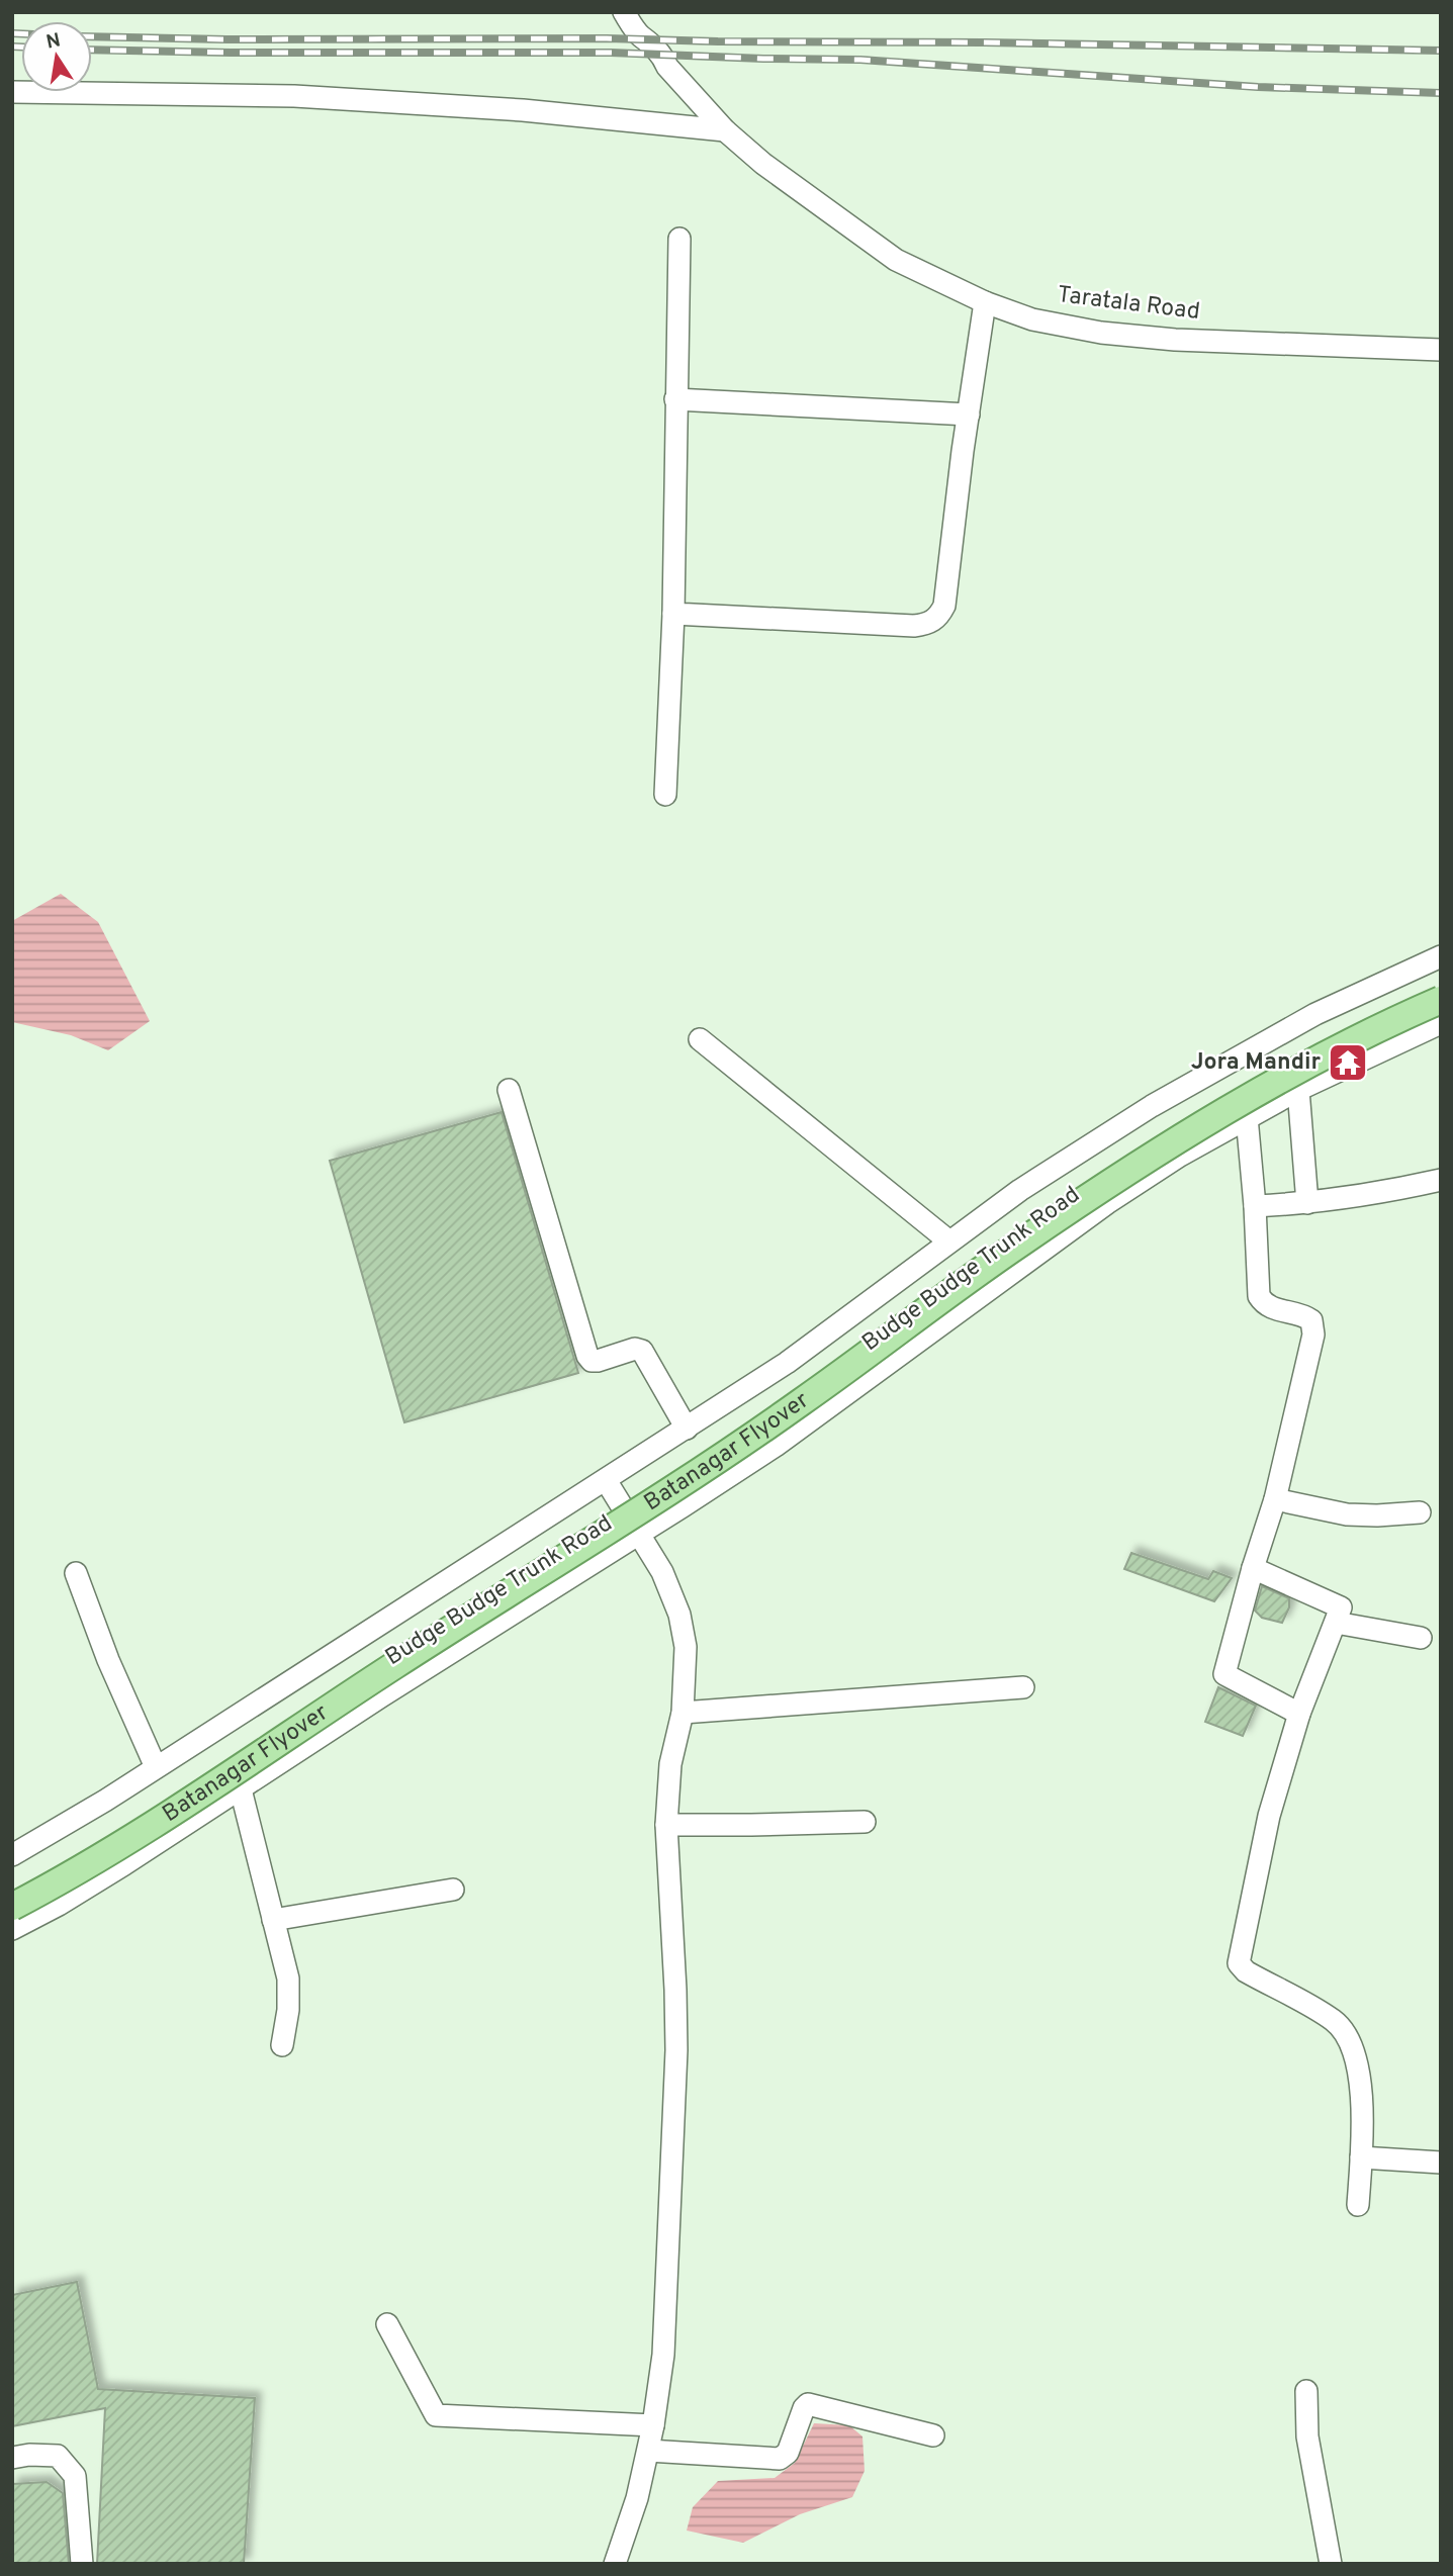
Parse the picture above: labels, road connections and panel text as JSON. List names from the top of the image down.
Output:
{
  "streets": {
    "main road": ["Batanagar Flyover"],
    "street": ["Taratala Road", "Budge Budge Trunk Road"]
  },
  "places": {
    "temple": ["Jora Mandir"]
  },
  "north": "top"
}
